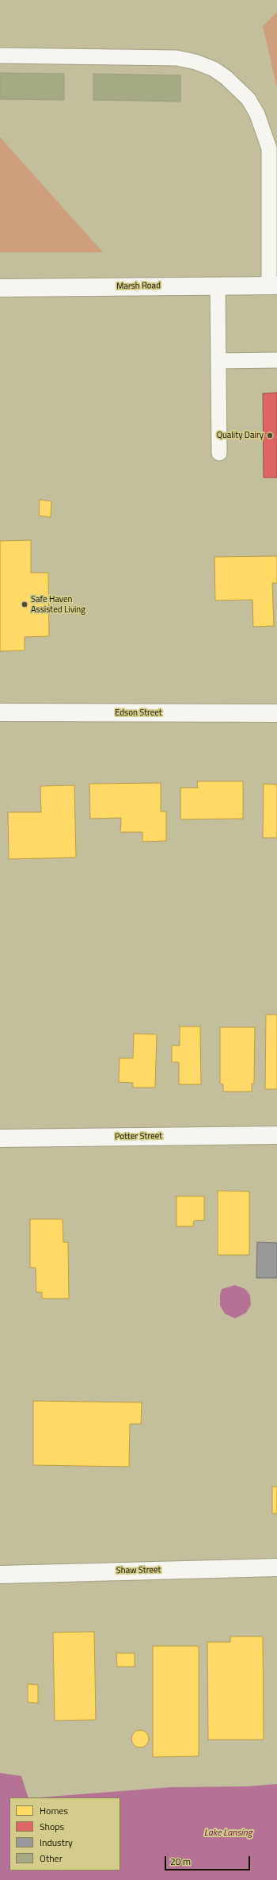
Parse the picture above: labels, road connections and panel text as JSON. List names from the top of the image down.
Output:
{
  "streets": {
    "street": [
      "Marsh Road",
      "Edson Street",
      "Potter Street",
      "Shaw Street"
    ]
  },
  "water": ["Lake Lansing"],
  "places": ["Quality Dairy", "Safe Haven Assisted Living"],
  "legend": [
    "Homes",
    "Shops",
    "Industry",
    "Other"
  ],
  "scale_bar": "20 m"
}
